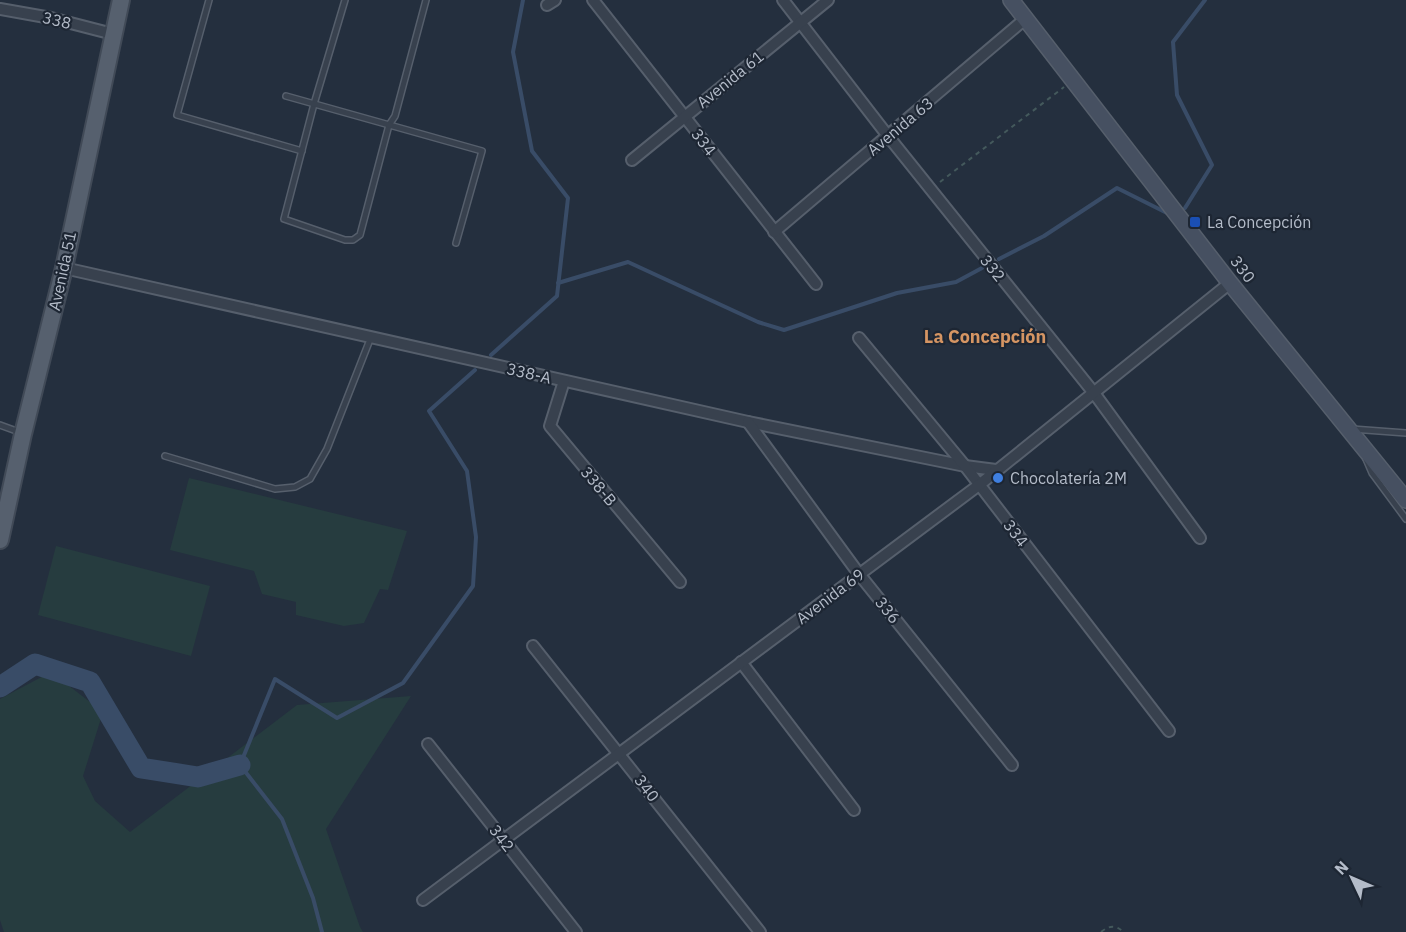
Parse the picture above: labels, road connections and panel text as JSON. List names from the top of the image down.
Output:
{
  "streets": {
    "main road": ["Avenida 51"],
    "street": [
      "338",
      "Avenida 61",
      "Avenida 63",
      "334",
      "332",
      "330",
      "338-A",
      "338-B",
      "Avenida 69",
      "336",
      "340",
      "342"
    ]
  },
  "crossings": [
    ["338", "Avenida 51"],
    ["Avenida 61", "334"],
    ["Avenida 61", "332"],
    ["Avenida 63", "334"],
    ["Avenida 63", "332"],
    ["Avenida 63", "330"],
    ["334", "338-A"],
    ["334", "Avenida 69"],
    ["332", "Avenida 69"],
    ["330", "Avenida 69"],
    ["Avenida 51", "338-A"],
    ["338-A", "338-B"],
    ["338-A", "Avenida 69"],
    ["338-A", "336"],
    ["Avenida 69", "336"],
    ["Avenida 69", "340"],
    ["Avenida 69", "342"]
  ],
  "districts": ["La Concepción"],
  "places": {
    "transit": ["La Concepción"],
    "other": ["Chocolatería 2M"]
  },
  "north": "top left"
}
